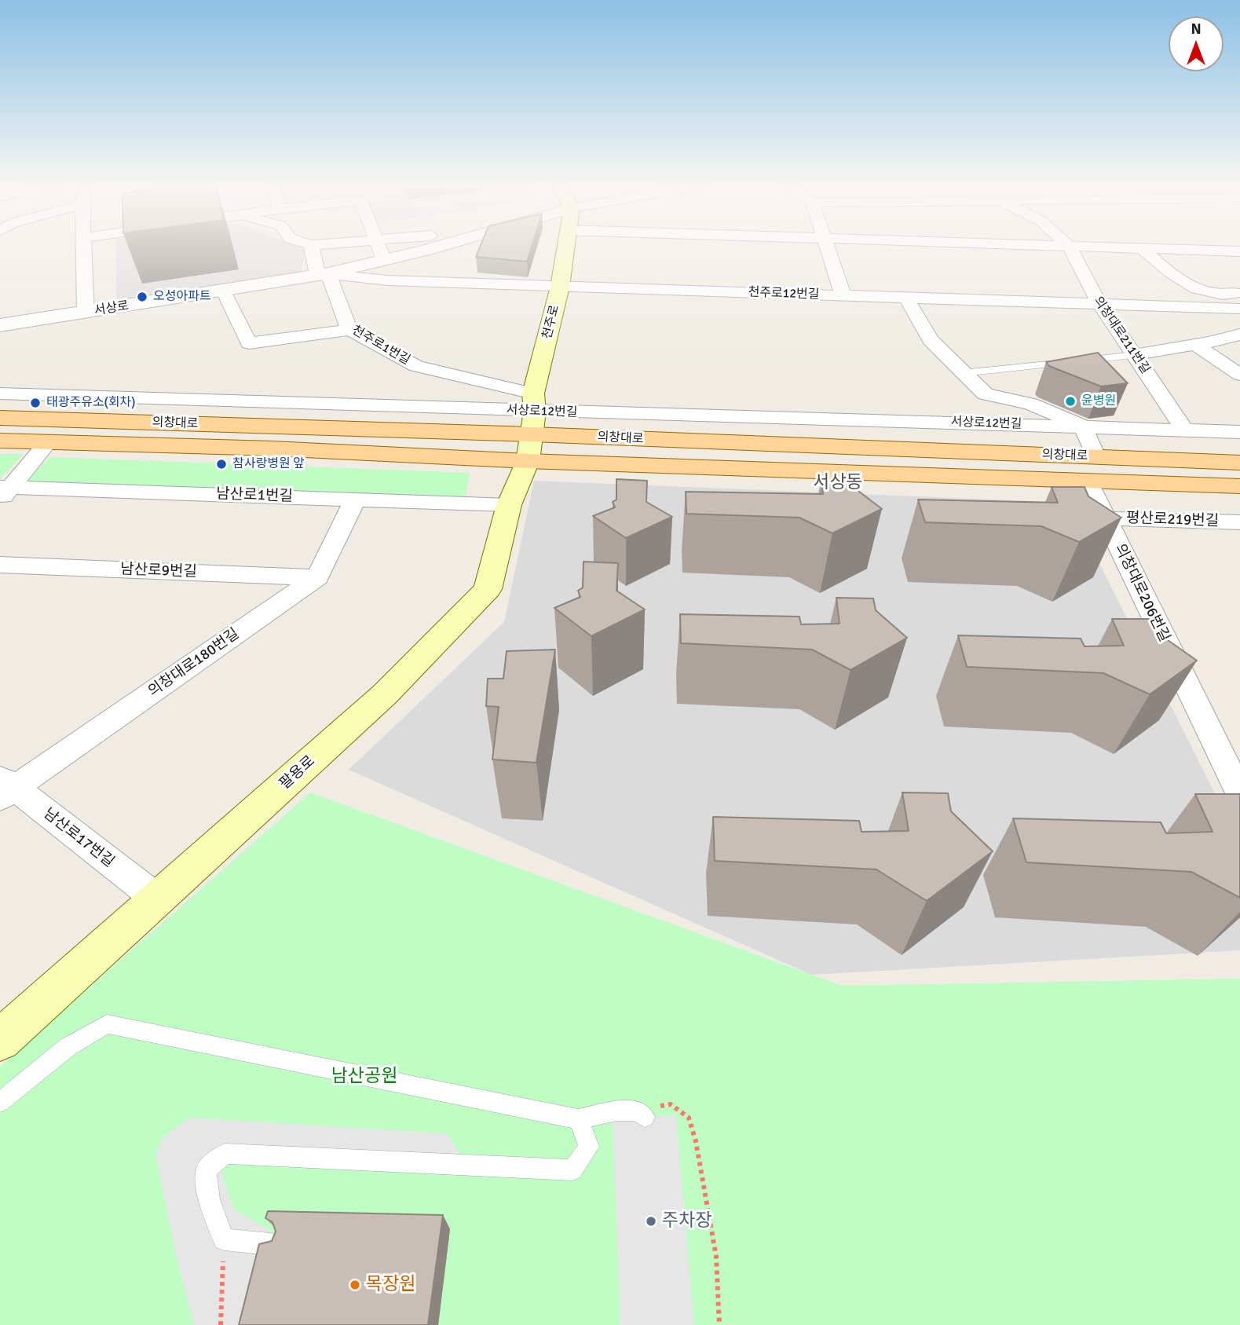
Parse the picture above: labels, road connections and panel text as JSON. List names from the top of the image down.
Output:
{
  "streets": {
    "main road": ["천주로", "의창대로", "팔용로"],
    "street": [
      "천주로12번길",
      "서상로",
      "의창대로211번길",
      "천주로1번길",
      "서상로12번길",
      "남산로1번길",
      "평산로219번길",
      "남산로9번길",
      "의창대로206번길",
      "의창대로180번길",
      "남산로17번길"
    ]
  },
  "crossings": [
    ["천주로12번길", "서상로"],
    ["천주로12번길", "천주로"],
    ["천주로12번길", "의창대로211번길"],
    ["천주로12번길", "천주로1번길"],
    ["천주로12번길", "서상로12번길"],
    ["서상로", "천주로1번길"],
    ["천주로", "천주로1번길"],
    ["천주로", "서상로12번길"],
    ["천주로", "의창대로"],
    ["천주로", "팔용로"],
    ["의창대로211번길", "서상로12번길"],
    ["천주로1번길", "서상로12번길"],
    ["천주로1번길", "의창대로"],
    ["천주로1번길", "팔용로"],
    ["서상로12번길", "의창대로"],
    ["서상로12번길", "팔용로"],
    ["의창대로", "의창대로206번길"],
    ["의창대로", "팔용로"],
    ["남산로1번길", "의창대로180번길"],
    ["남산로1번길", "팔용로"],
    ["평산로219번길", "의창대로206번길"],
    ["남산로9번길", "의창대로180번길"],
    ["의창대로180번길", "남산로17번길"],
    ["팔용로", "남산로17번길"]
  ],
  "districts": ["서상동"],
  "parks": ["남산공원"],
  "places": [
    "오성아파트",
    "윤병원",
    "태광주유소(회차)",
    "참사랑병원 앞",
    "주차장",
    "목장원"
  ],
  "north": "top"
}
